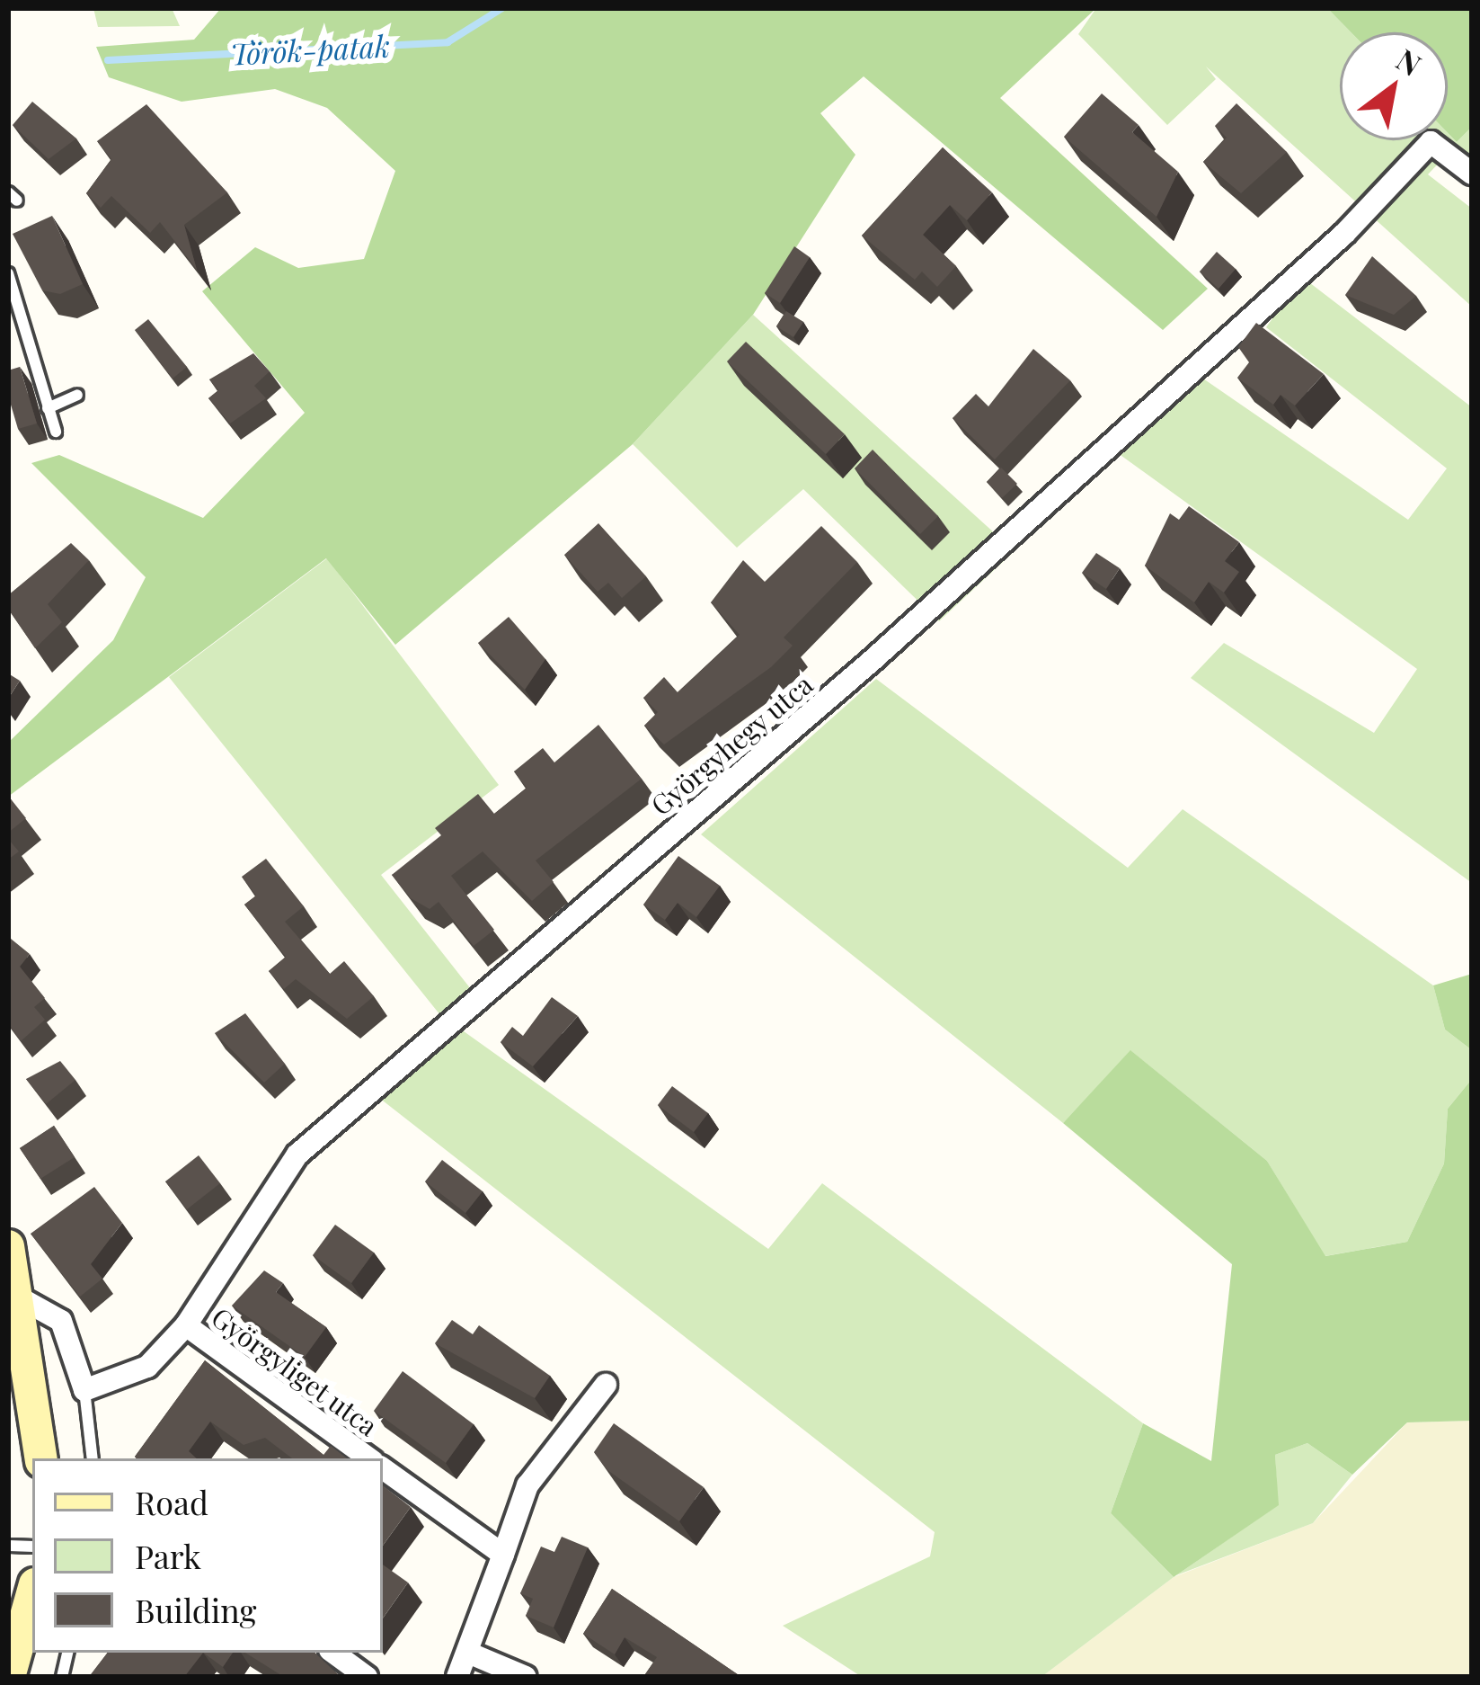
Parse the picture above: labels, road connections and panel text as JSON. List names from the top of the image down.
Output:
{
  "streets": {
    "street": ["Györgyhegy utca", "Györgyliget utca"]
  },
  "crossings": [
    ["Györgyhegy utca", "Györgyliget utca"]
  ],
  "water": ["Török-patak"],
  "legend": ["Road", "Park", "Building"],
  "north": "top right"
}
